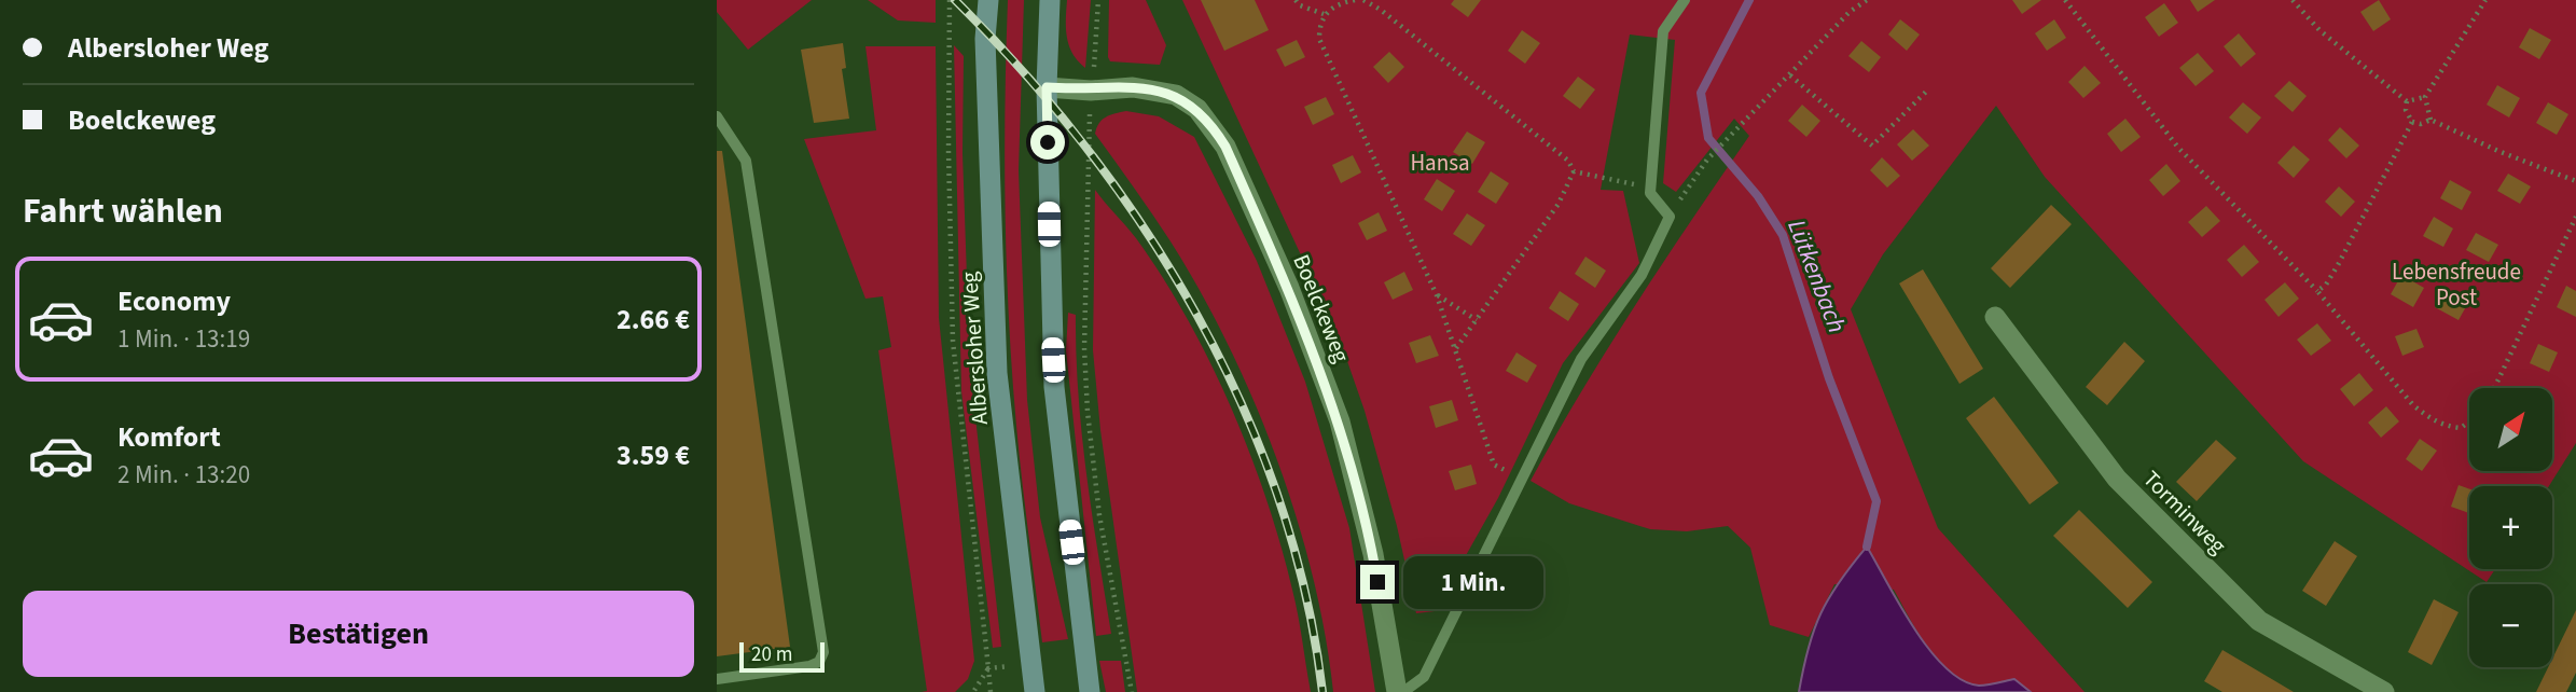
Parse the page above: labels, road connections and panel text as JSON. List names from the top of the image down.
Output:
{
  "streets": {
    "main road": ["Albersloher Weg"],
    "street": ["Boelckeweg", "Torminweg"]
  },
  "water": ["Lütkenbach"],
  "parks": ["Hansa", "Lebensfreude Post"],
  "scale_bar": "20 m",
  "north": "top right",
  "page": {
    "banner": ["Albersloher Weg", "Boelckeweg"],
    "heading": "Fahrt wählen",
    "list": [
      {
        "name": "Economy",
        "note": "1 Min. · 13:19",
        "value": "2.66 €"
      },
      {
        "name": "Komfort",
        "note": "2 Min. · 13:20",
        "value": "3.59 €"
      }
    ],
    "map_buttons": ["+", "−"],
    "bubble": "1 Min.",
    "buttons": "Bestätigen",
    "scale": "20 m"
  }
}
